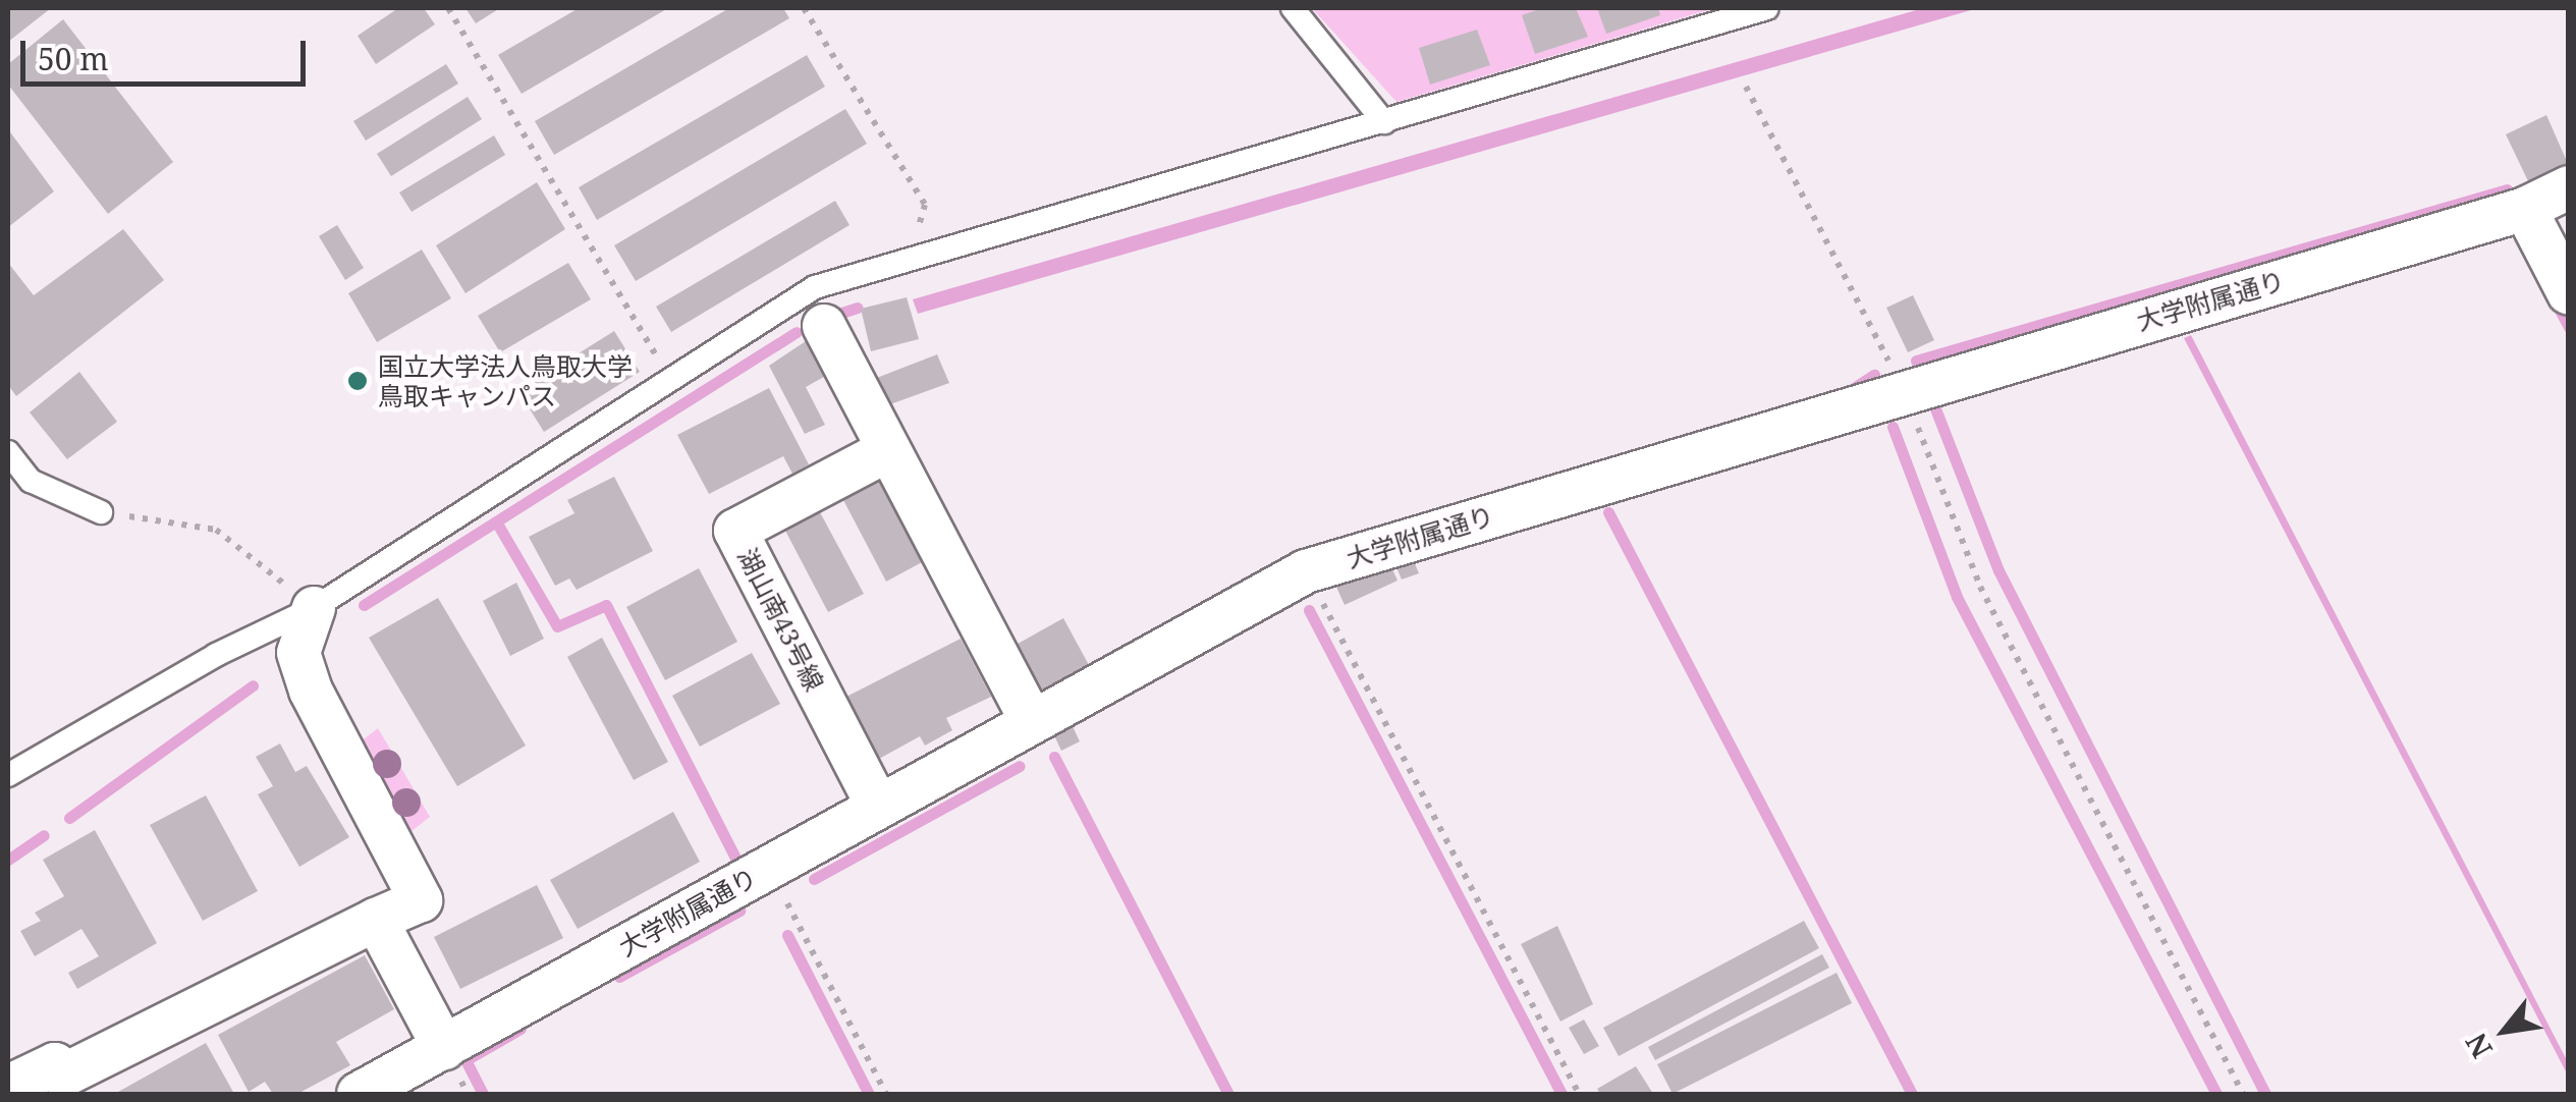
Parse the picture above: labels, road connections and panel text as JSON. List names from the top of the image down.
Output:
{
  "streets": {
    "street": ["大学附属通り", "湖山南43号線"]
  },
  "crossings": [
    ["大学附属通り", "湖山南43号線"]
  ],
  "places": ["国立大学法人鳥取大学 鳥取キャンパス"],
  "scale_bar": "50 m",
  "north": "bottom left"
}
